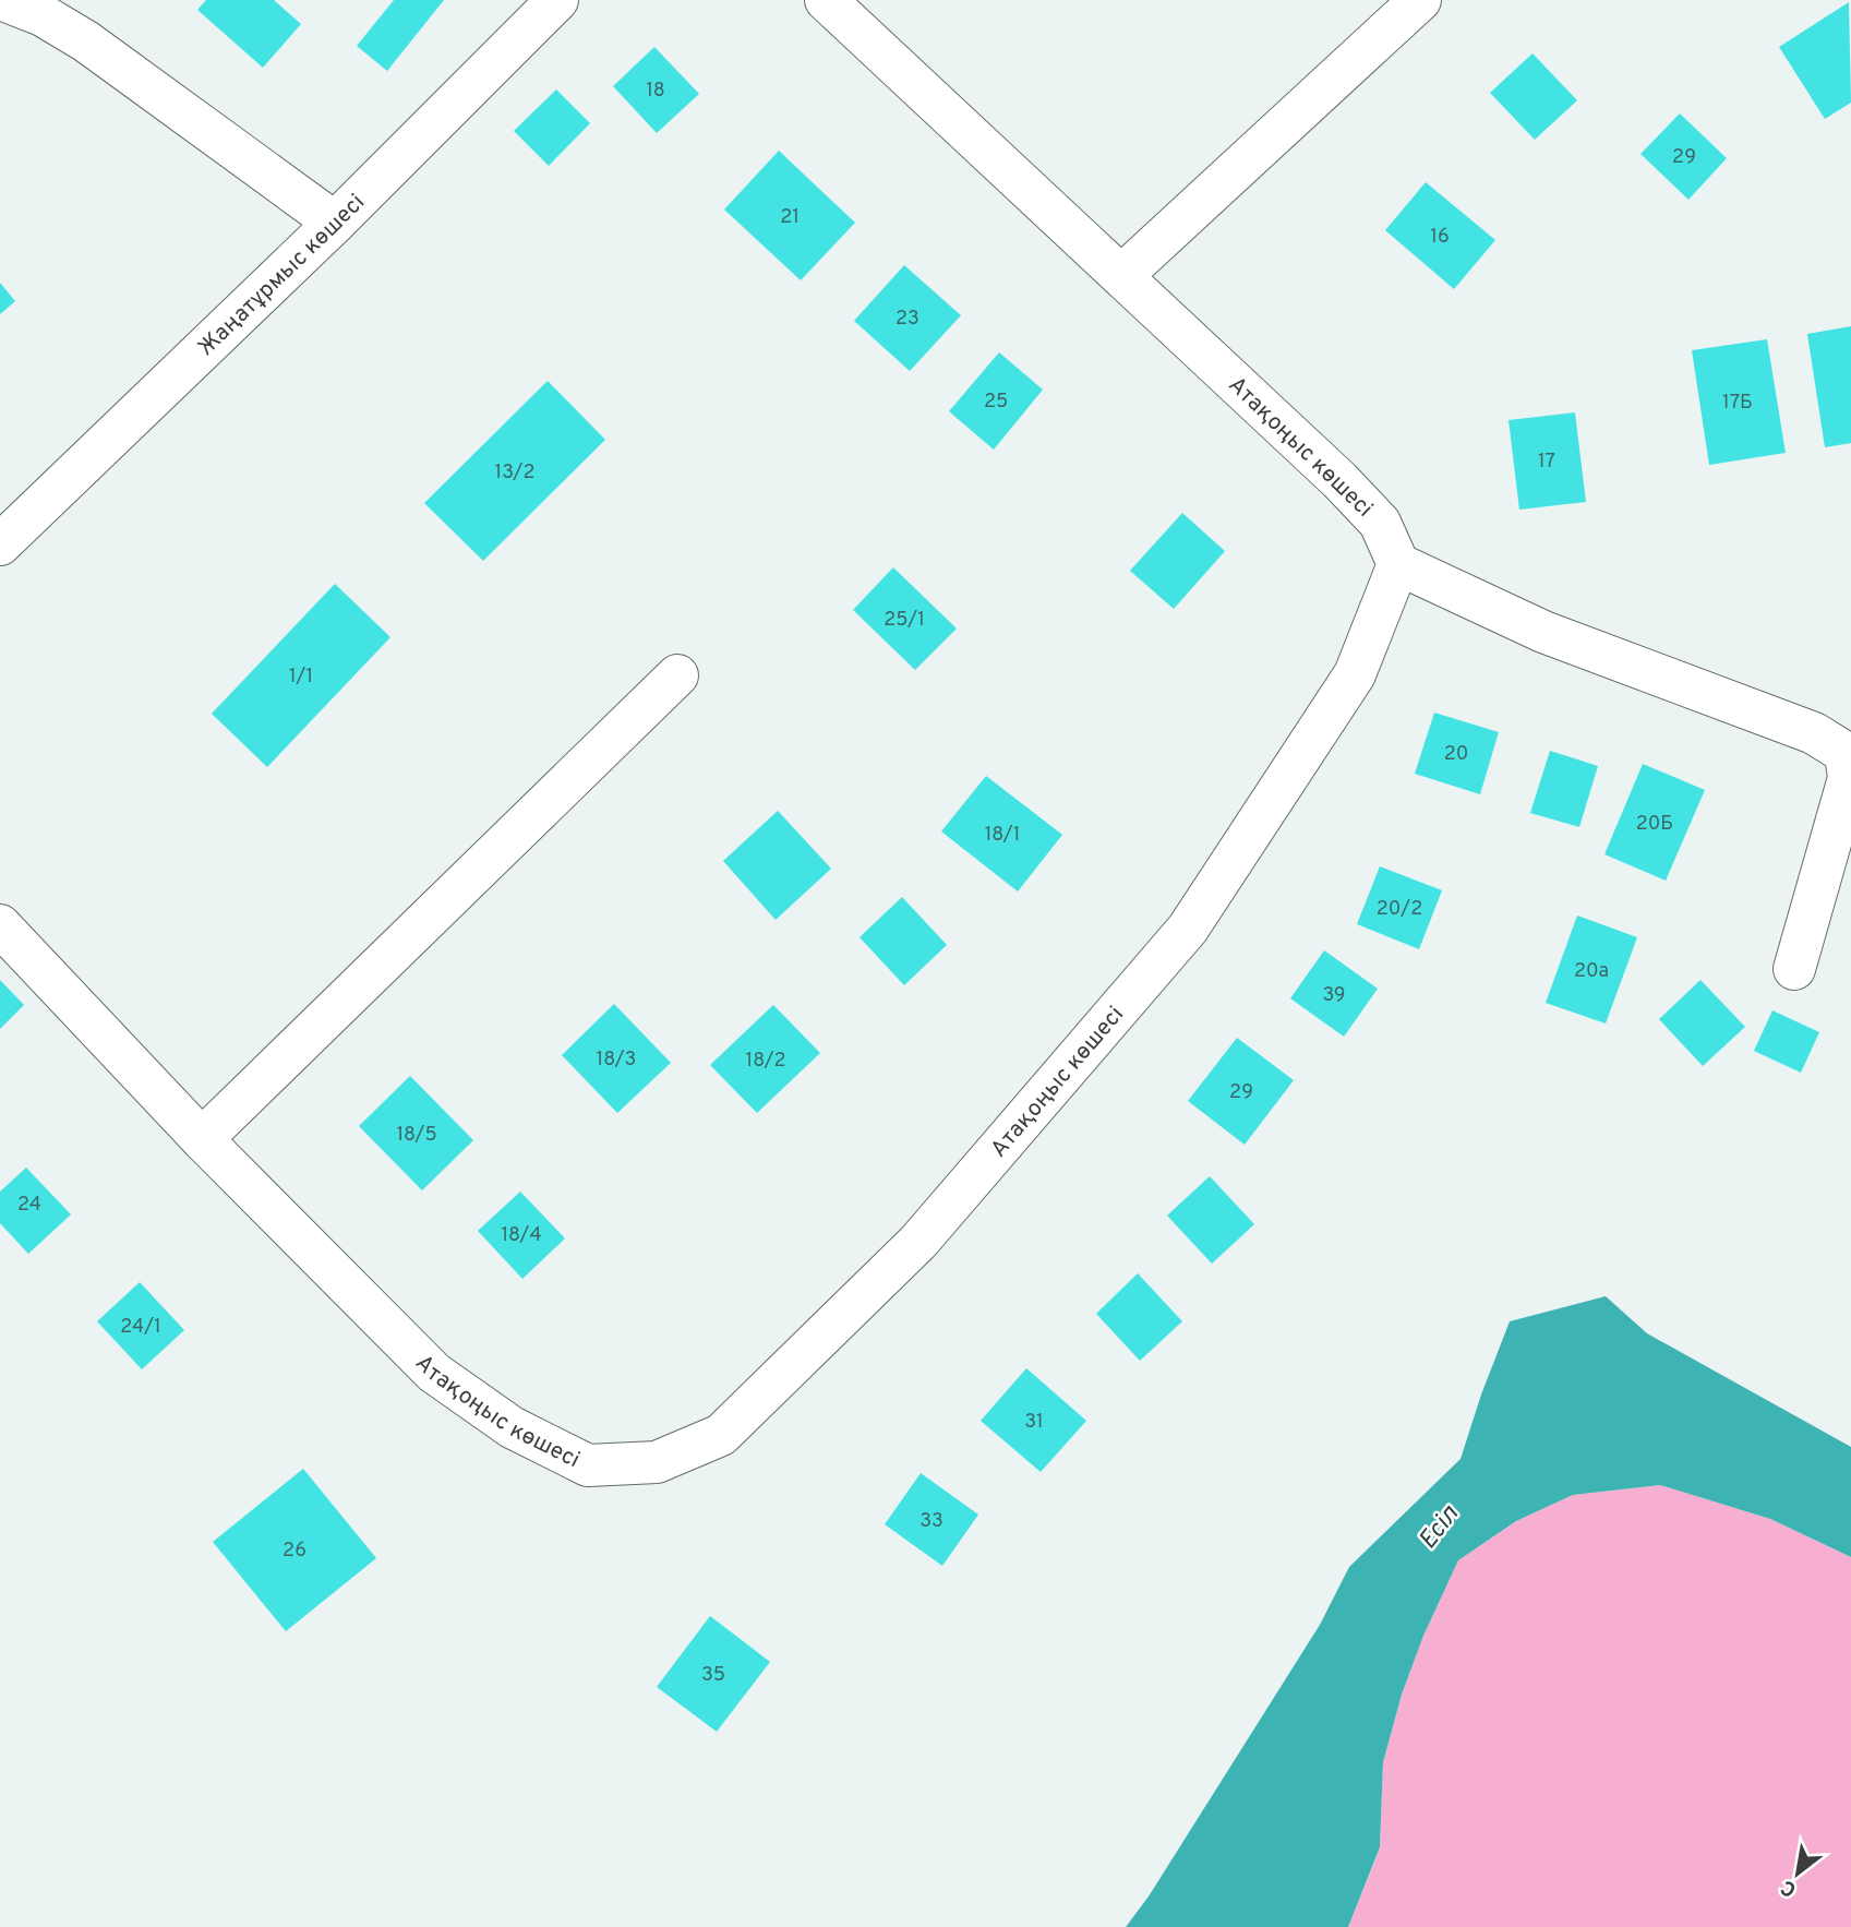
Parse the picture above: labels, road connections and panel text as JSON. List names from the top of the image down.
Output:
{
  "streets": {
    "street": ["Жаңатұрмыс көшесі", "Атақоңыс көшесі"]
  },
  "water": ["Есіл"],
  "house_numbers": [
    "18",
    "29",
    "21",
    "16",
    "23",
    "25",
    "17Б",
    "17",
    "13/2",
    "25/1",
    "1/1",
    "20",
    "20Б",
    "18/1",
    "20/2",
    "20а",
    "39",
    "18/3",
    "18/2",
    "29",
    "18/5",
    "24",
    "18/4",
    "24/1",
    "31",
    "33",
    "26",
    "35"
  ],
  "north": "bottom left"
}
